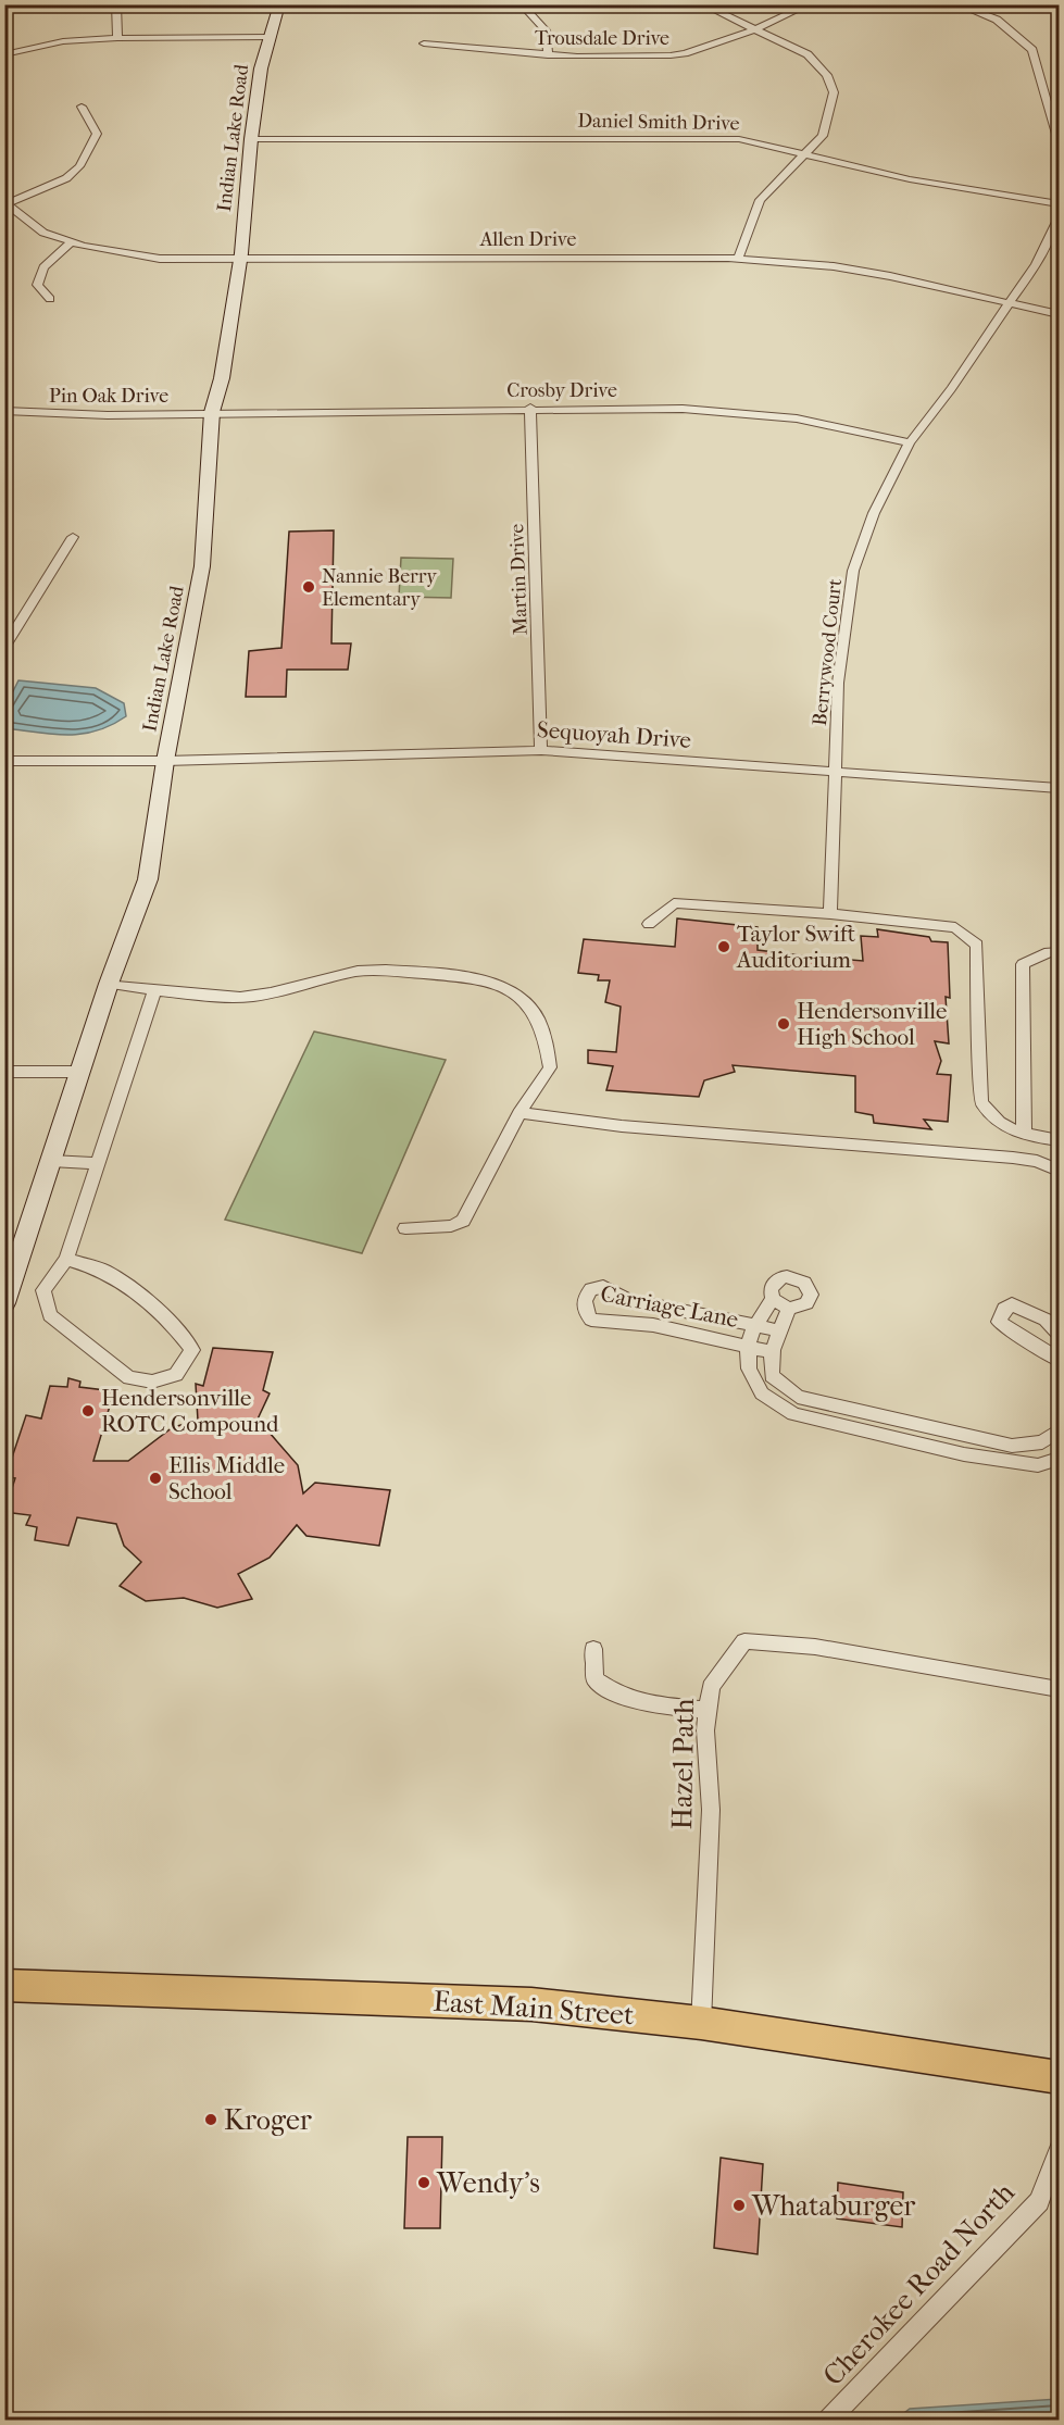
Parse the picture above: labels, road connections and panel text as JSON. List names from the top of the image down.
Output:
{
  "streets": {
    "main road": ["East Main Street"],
    "street": [
      "Trousdale Drive",
      "Daniel Smith Drive",
      "Indian Lake Road",
      "Allen Drive",
      "Crosby Drive",
      "Pin Oak Drive",
      "Martin Drive",
      "Berrywood Court",
      "Sequoyah Drive",
      "Carriage Lane",
      "Hazel Path",
      "Cherokee Road North"
    ]
  },
  "crossings": [
    ["Daniel Smith Drive", "Indian Lake Road"],
    ["Indian Lake Road", "Allen Drive"],
    ["Indian Lake Road", "Crosby Drive"],
    ["Indian Lake Road", "Pin Oak Drive"],
    ["Indian Lake Road", "Sequoyah Drive"],
    ["Allen Drive", "Berrywood Court"],
    ["Crosby Drive", "Pin Oak Drive"],
    ["Crosby Drive", "Martin Drive"],
    ["Crosby Drive", "Berrywood Court"],
    ["Martin Drive", "Sequoyah Drive"],
    ["Berrywood Court", "Sequoyah Drive"],
    ["Hazel Path", "East Main Street"]
  ],
  "places": [
    "Nannie Berry Elementary",
    "Taylor Swift Auditorium",
    "Hendersonville High School",
    "Hendersonville ROTC Compound",
    "Ellis Middle School",
    "Kroger",
    "Wendy's",
    "Whataburger"
  ]
}
